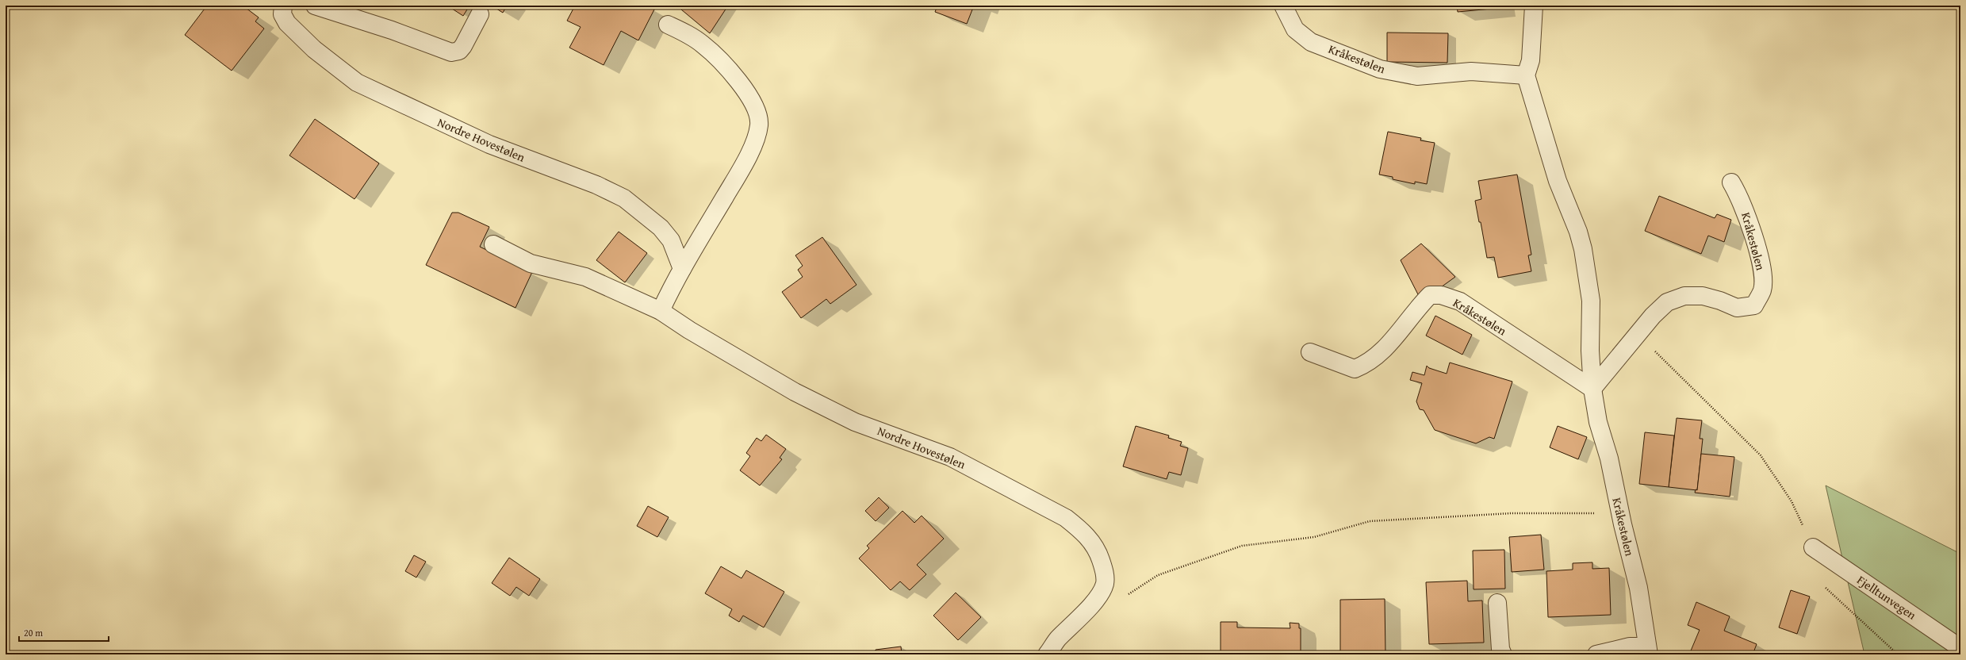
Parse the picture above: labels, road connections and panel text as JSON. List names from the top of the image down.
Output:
{
  "streets": {
    "lane": ["Kråkestølen", "Nordre Hovestølen", "Fjelltunvegen"]
  },
  "scale_bar": "20 m"
}
